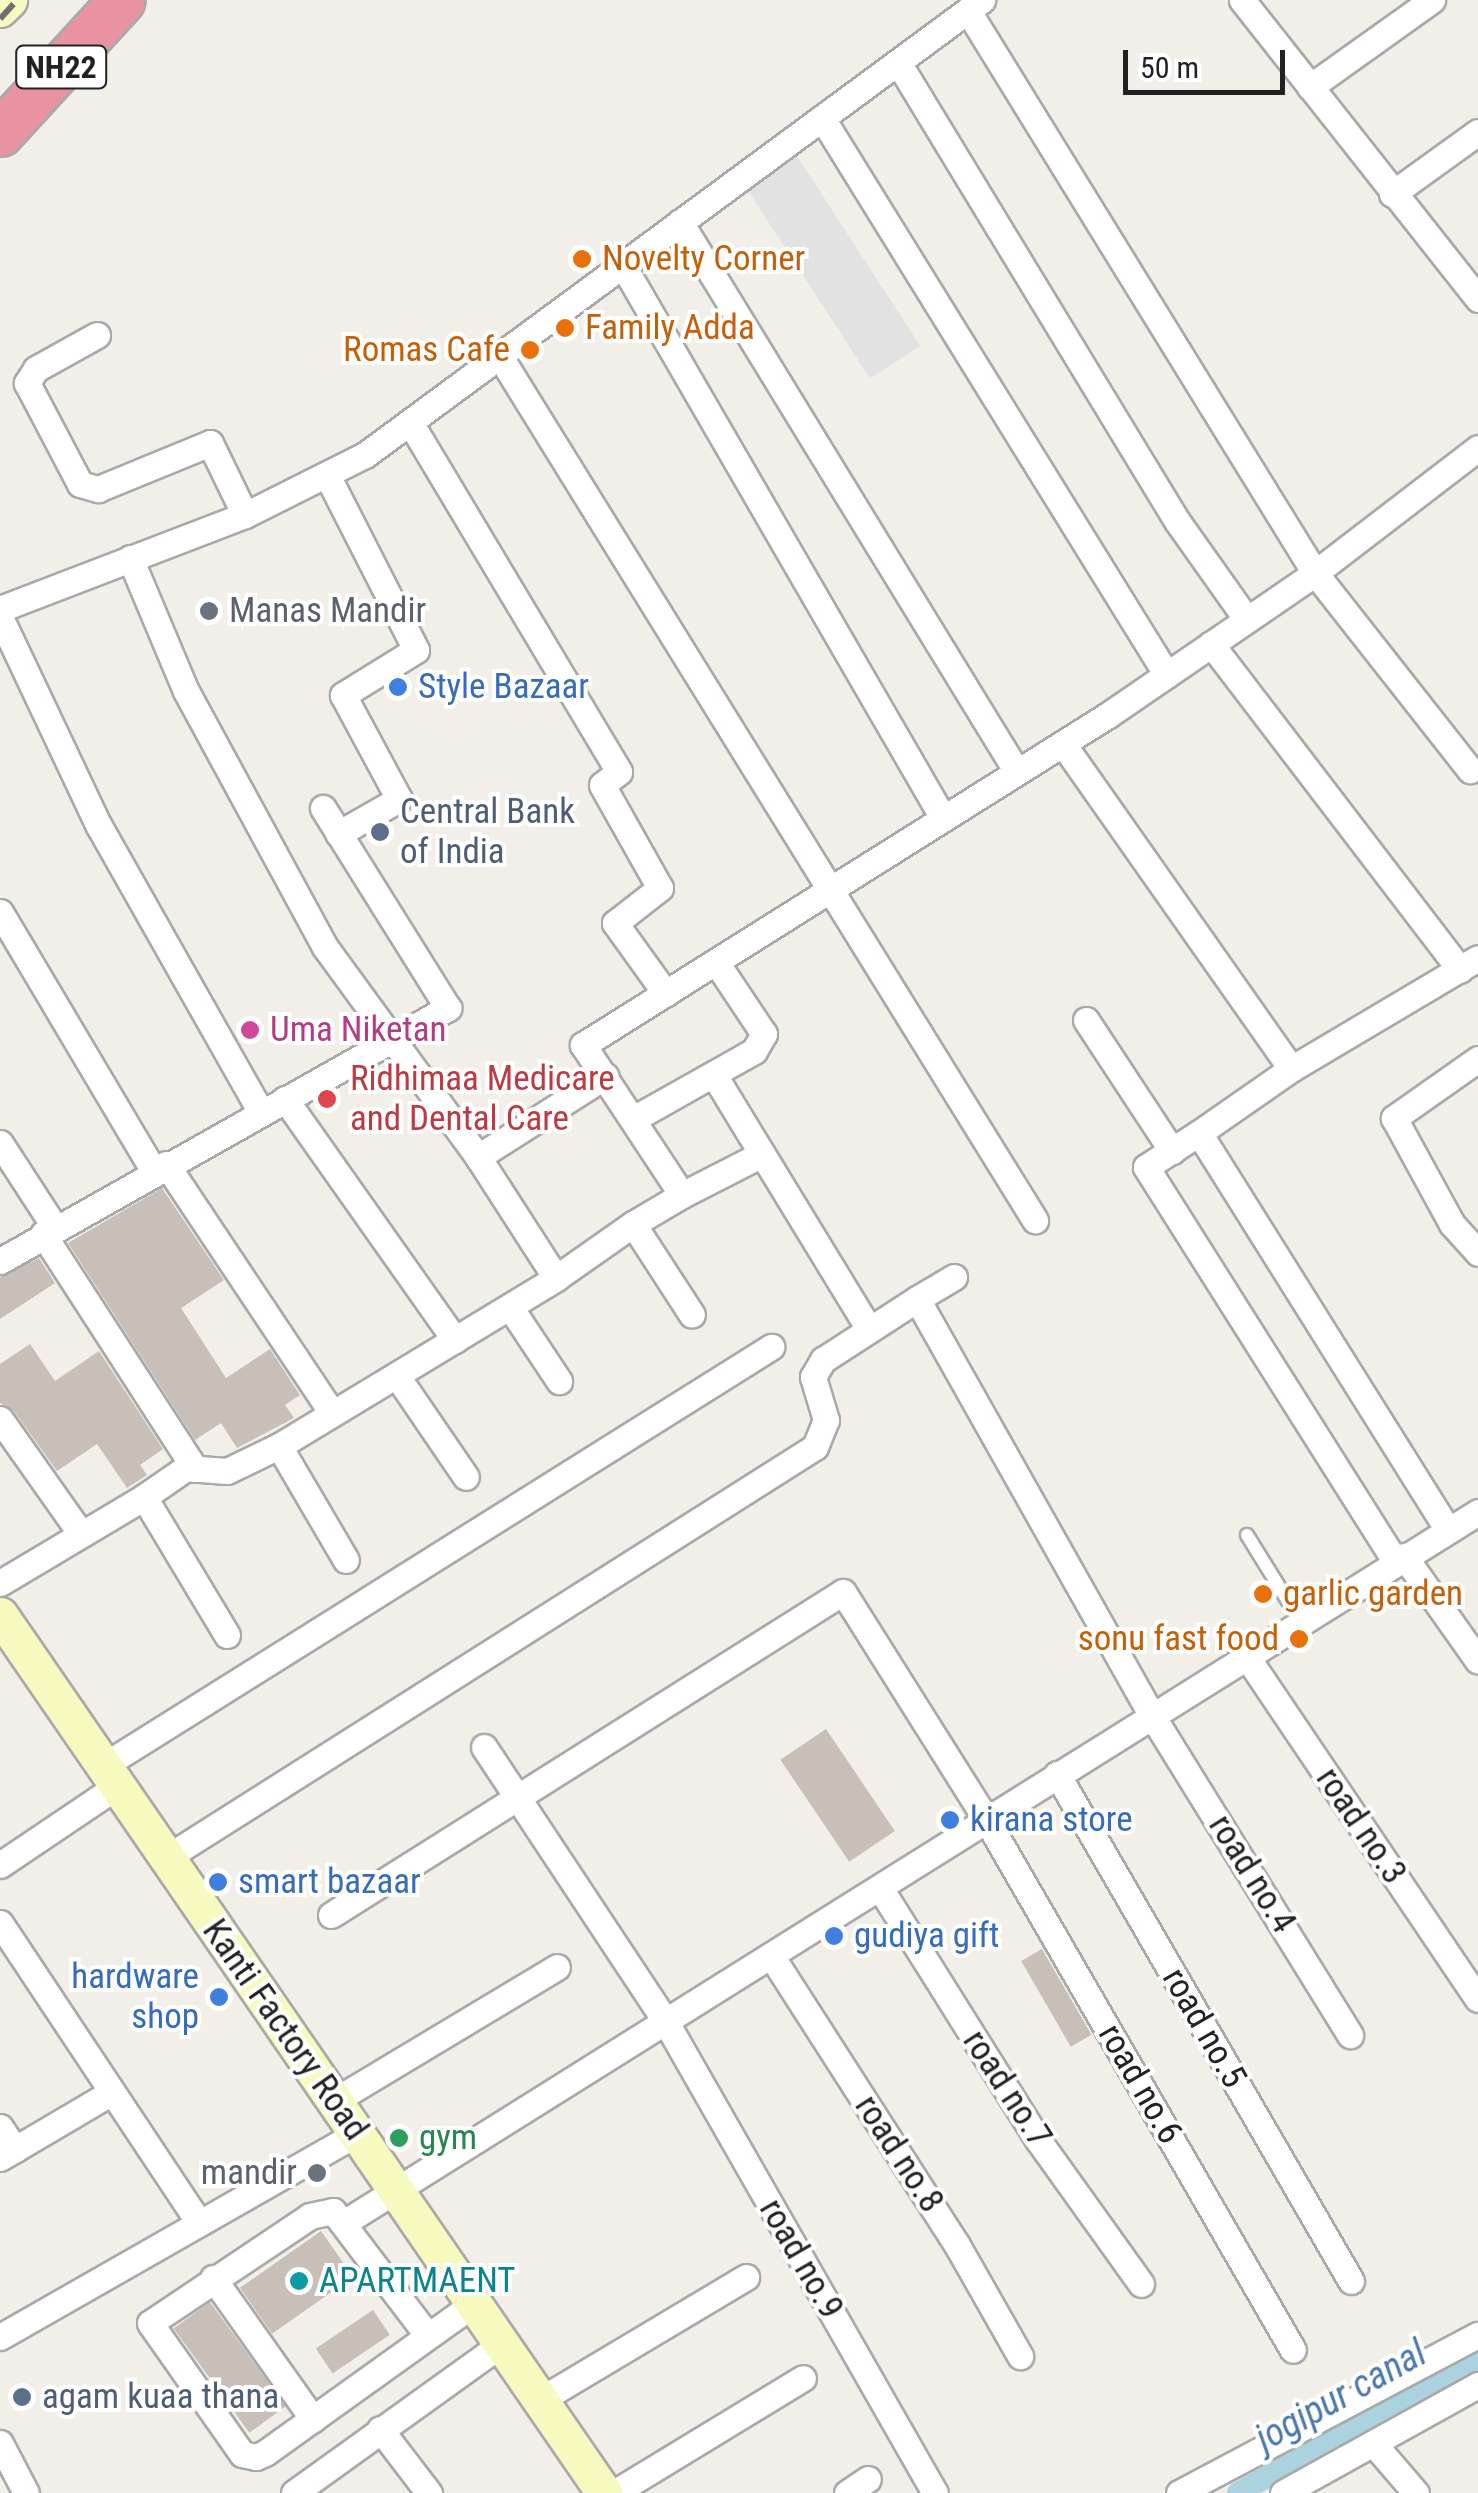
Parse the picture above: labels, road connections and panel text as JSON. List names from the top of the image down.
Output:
{
  "streets": {
    "highway": ["NH22"],
    "street": [
      "road no.3",
      "road no.4",
      "road no.5",
      "Kanti Factory Road",
      "road no.6",
      "road no.7",
      "road no.8",
      "road no.9"
    ]
  },
  "crossings": [
    ["road no.6", "road no.9"]
  ],
  "water": ["jogipur canal"],
  "places": [
    "Novelty Corner",
    "Family Adda",
    "Romas Cafe",
    "Manas Mandir",
    "Style Bazaar",
    "Central Bank of India",
    "Uma Niketan",
    "Ridhimaa Medicare and Dental Care",
    "garlic garden",
    "sonu fast food",
    "kirana store",
    "smart bazaar",
    "gudiya gift",
    "hardware shop",
    "gym",
    "mandir",
    "APARTMAENT",
    "agam kuaa thana"
  ],
  "scale_bar": "50 m"
}
